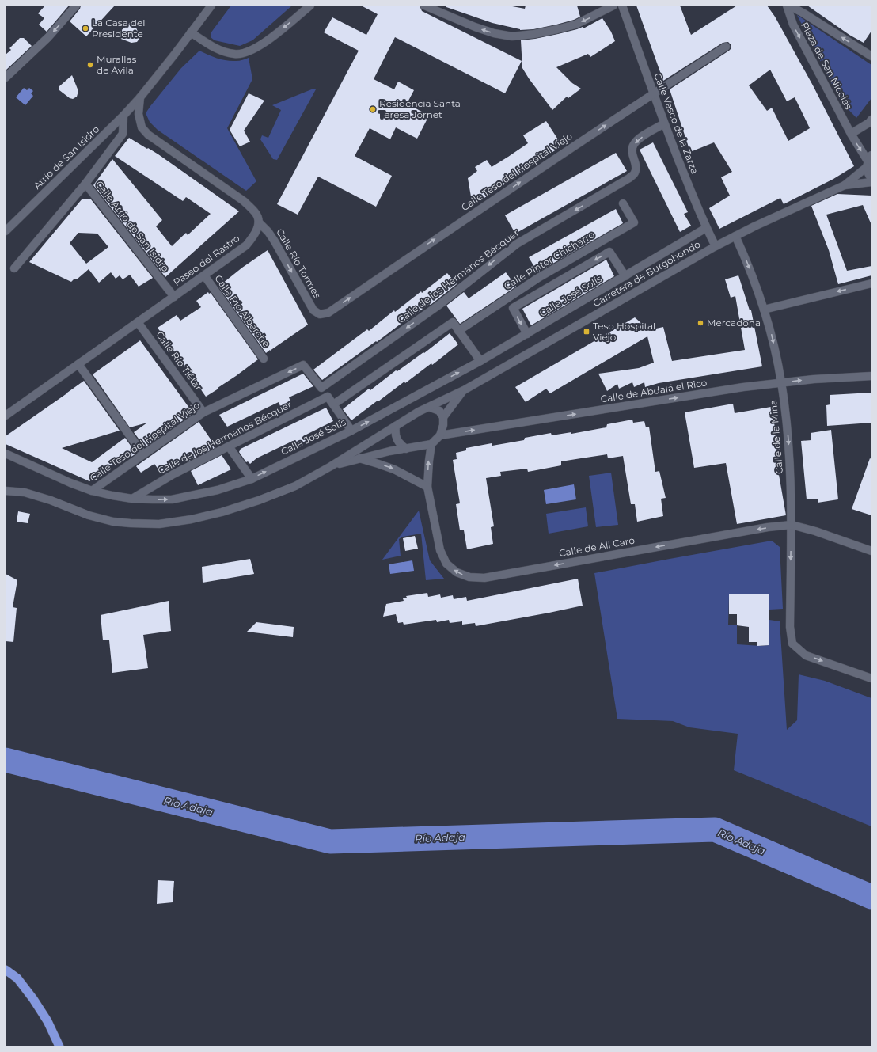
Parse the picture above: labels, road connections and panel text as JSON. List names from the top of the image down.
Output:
{
  "streets": {
    "street": [
      "Plaza de San Nicolás",
      "Calle Vasco de la Zarza",
      "Atrio de San Isidro",
      "Calle Teso del Hospital Viejo",
      "Calle Atrio de San Isidro",
      "Paseo del Rastro",
      "Calle Pintor Chicharro",
      "Calle Río Tormes",
      "Carretera de Burgohondo",
      "Calle de los Hermanos Bécquer",
      "Calle José Solís",
      "Calle Río Alberche",
      "Calle Río Tiétar",
      "Calle de Abdalá el Rico",
      "Calle de la Mina",
      "Calle de Alí Caro"
    ]
  },
  "crossings": [
    ["Plaza de San Nicolás", "Carretera de Burgohondo"],
    ["Calle Vasco de la Zarza", "Calle Teso del Hospital Viejo"],
    ["Calle Vasco de la Zarza", "Carretera de Burgohondo"],
    ["Calle Vasco de la Zarza", "Calle de los Hermanos Bécquer"],
    ["Calle Vasco de la Zarza", "Calle José Solís"],
    ["Atrio de San Isidro", "Calle Atrio de San Isidro"],
    ["Calle Teso del Hospital Viejo", "Calle Río Tormes"],
    ["Calle Teso del Hospital Viejo", "Calle de los Hermanos Bécquer"],
    ["Calle Teso del Hospital Viejo", "Calle José Solís"],
    ["Calle Teso del Hospital Viejo", "Calle Río Tiétar"],
    ["Calle Atrio de San Isidro", "Paseo del Rastro"],
    ["Paseo del Rastro", "Calle Río Tormes"],
    ["Paseo del Rastro", "Calle Río Alberche"],
    ["Paseo del Rastro", "Calle Río Tiétar"],
    ["Carretera de Burgohondo", "Calle de Abdalá el Rico"],
    ["Carretera de Burgohondo", "Calle de la Mina"],
    ["Carretera de Burgohondo", "Calle de Alí Caro"],
    ["Calle de los Hermanos Bécquer", "Calle José Solís"],
    ["Calle de Abdalá el Rico", "Calle de la Mina"],
    ["Calle de Abdalá el Rico", "Calle de Alí Caro"],
    ["Calle de la Mina", "Calle de Alí Caro"]
  ],
  "one_way": ["Calle Río Tormes", "Calle de Abdalá el Rico", "Calle de la Mina"],
  "water": ["Río Adaja"],
  "places": {
    "other": [
      "La Casa del Presidente",
      "Murallas de Ávila",
      "Residencia Santa Teresa Jornet",
      "Mercadona"
    ],
    "transit": ["Teso Hospital Viejo"]
  }
}
